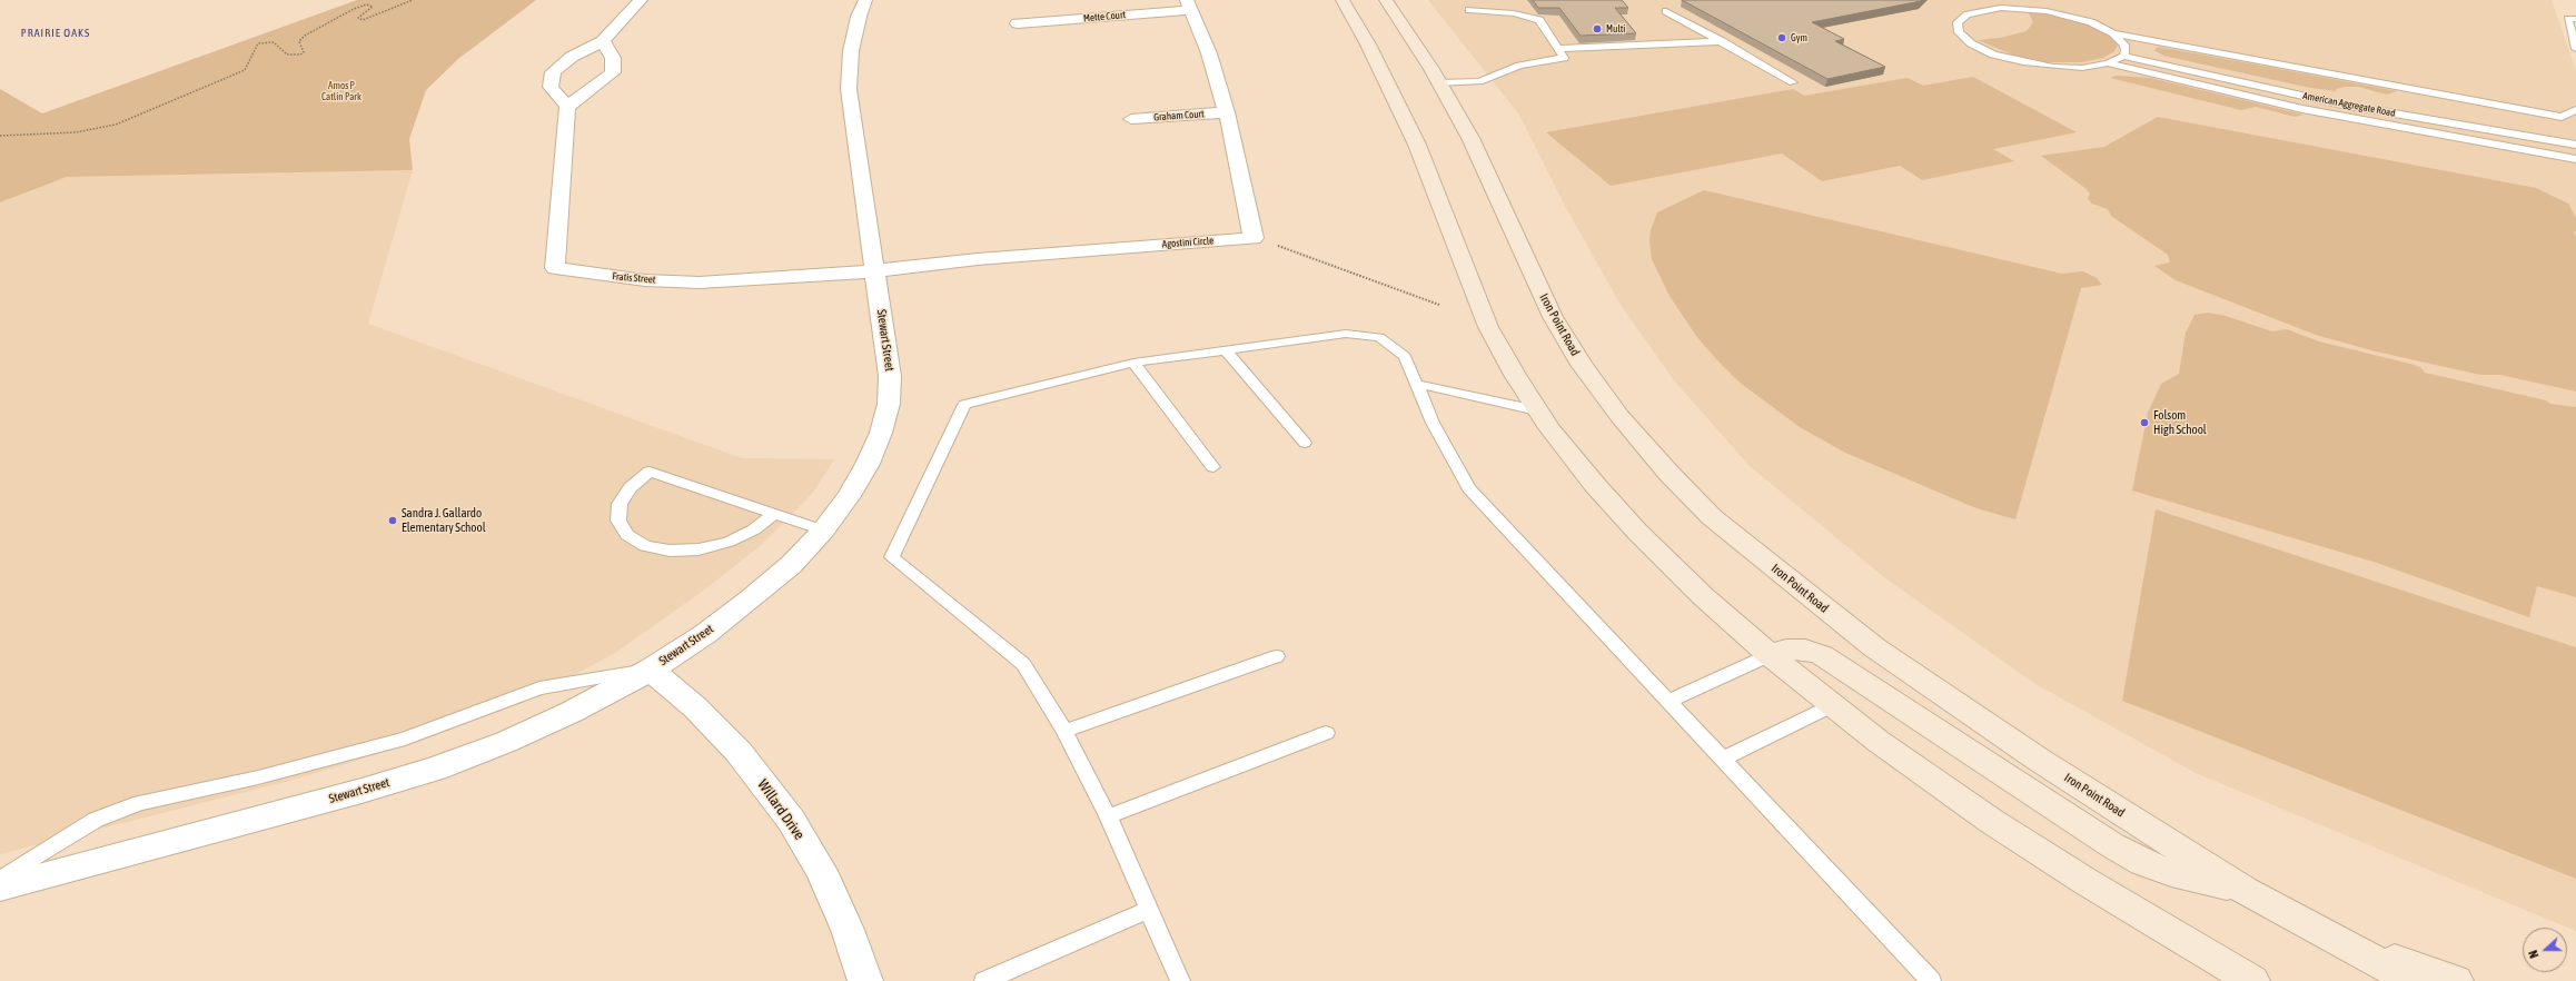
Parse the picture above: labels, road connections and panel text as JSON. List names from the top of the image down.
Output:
{
  "streets": {
    "main road": ["Iron Point Road"],
    "street": [
      "Mette Court",
      "Graham Court",
      "Agostini Circle",
      "Fratis Street",
      "Stewart Street",
      "Willard Drive"
    ],
    "lane": ["American Aggregate Road"]
  },
  "crossings": [
    ["Agostini Circle", "Fratis Street"],
    ["Agostini Circle", "Stewart Street"],
    ["Fratis Street", "Stewart Street"],
    ["Stewart Street", "Willard Drive"]
  ],
  "districts": ["PRAIRIE OAKS"],
  "parks": ["Amos P Catlin Park"],
  "places": [
    "Multi",
    "Gym",
    "Folsom High School",
    "Sandra J. Gallardo Elementary School"
  ],
  "north": "left"
}
